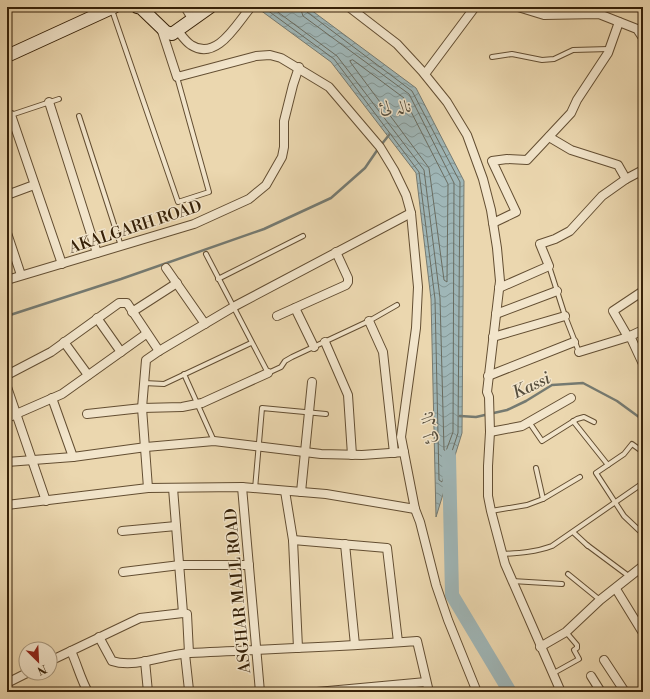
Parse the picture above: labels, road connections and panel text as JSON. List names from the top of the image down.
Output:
{
  "streets": {
    "street": ["AKALGARH ROAD", "ASGHAR MALL ROAD"]
  },
  "water": ["نالہ لئ", "Kassi"],
  "north": "bottom right"
}
